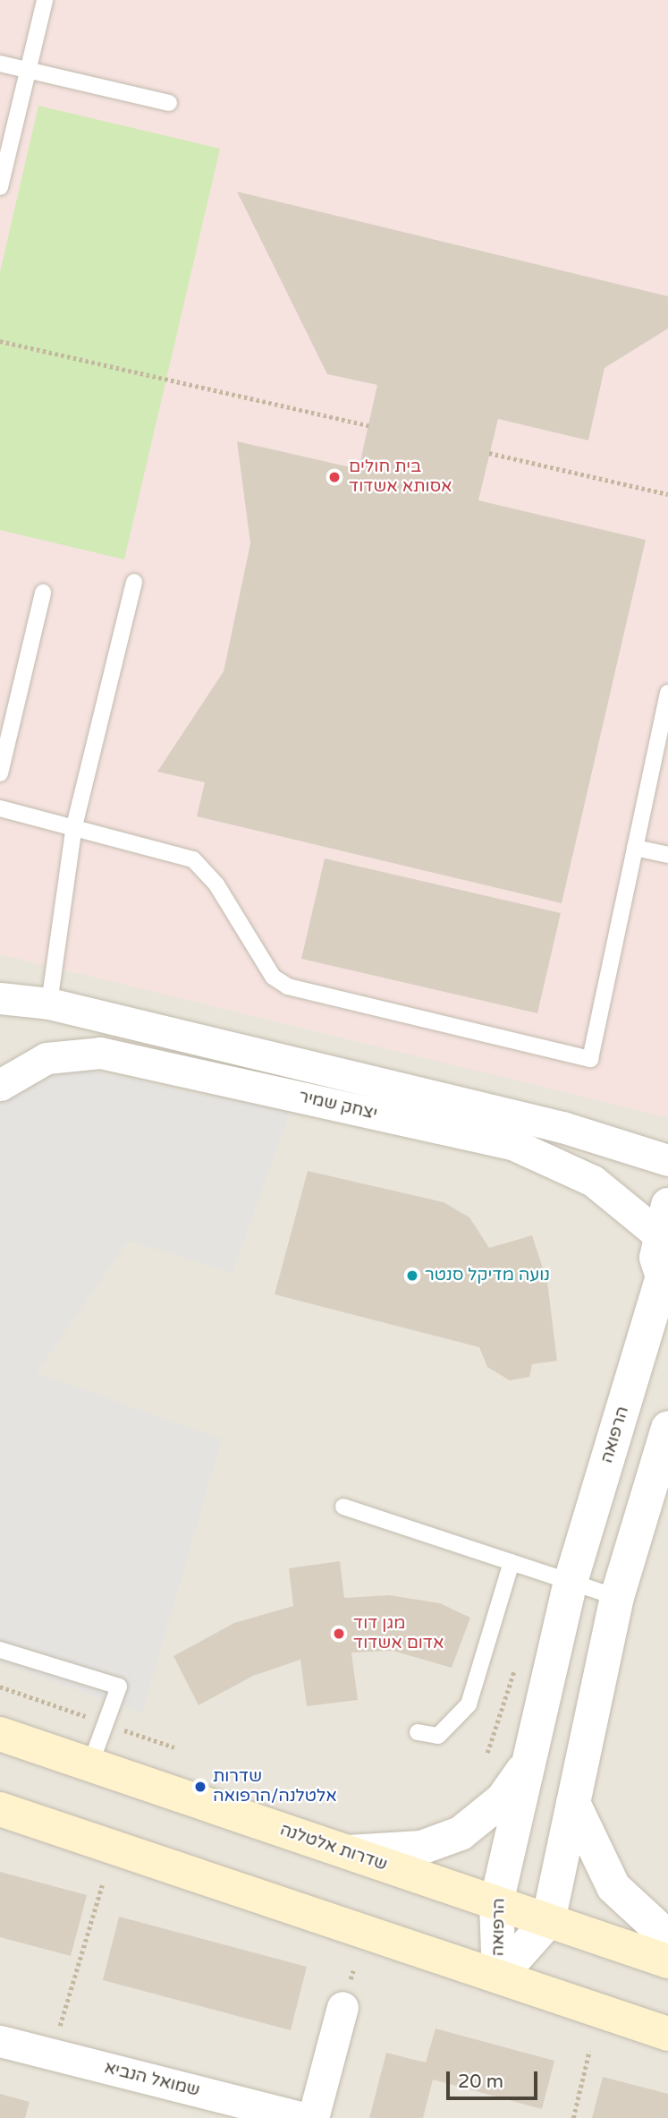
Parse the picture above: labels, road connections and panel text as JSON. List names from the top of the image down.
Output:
{
  "streets": {
    "main road": ["שדרות אלטלנה"],
    "street": ["יצחק שמיר", "הרפואה", "שמואל הנביא"]
  },
  "crossings": [
    ["הרפואה", "שדרות אלטלנה"]
  ],
  "places": [
    "בית חולים אסותא אשדוד",
    "נועה מדיקל סנטר",
    "מגן דוד אדום אשדוד",
    "שדרות אלטלנה/הרפואה"
  ],
  "scale_bar": "20 m"
}
